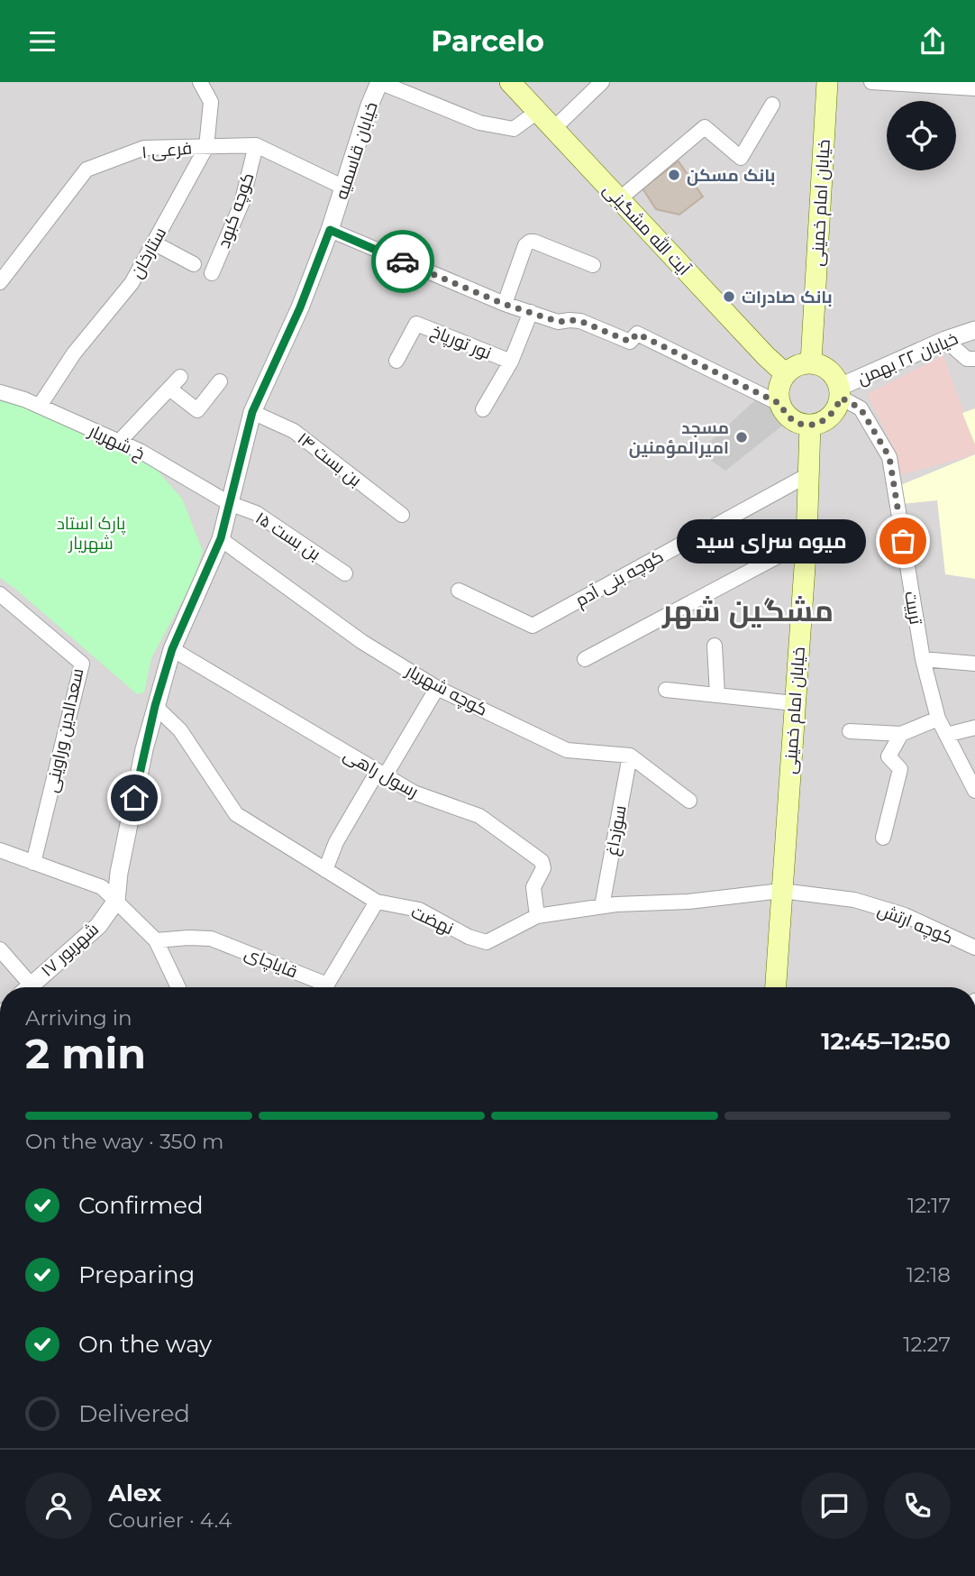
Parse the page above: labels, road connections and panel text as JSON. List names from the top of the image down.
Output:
{
  "streets": {
    "main road": ["خیابان امام خمینی", "آیت الله مشگینی"],
    "street": [
      "فرعی ۱",
      "خیابان قاسمیه",
      "کوچه کبود",
      "ستارخان",
      "نور تورپاخ",
      "خیابان ۲۲ بهمن",
      "خ شهریار",
      "بن بست ۱۴",
      "بن بست ۱۵",
      "کوچه بنی آدم",
      "تربیت",
      "کوچه شهریار",
      "سعدالدین وراوینی",
      "رسول راهی",
      "سوزداغ",
      "نهضت",
      "کوچه ارتش",
      "۱۷ شهریور",
      "قایاچای"
    ]
  },
  "crossings": [
    ["فرعی ۱", "خیابان قاسمیه"],
    ["فرعی ۱", "کوچه کبود"],
    ["فرعی ۱", "ستارخان"],
    ["خیابان قاسمیه", "خ شهریار"],
    ["خیابان قاسمیه", "بن بست ۱۴"],
    ["خیابان قاسمیه", "بن بست ۱۵"],
    ["خیابان قاسمیه", "کوچه شهریار"],
    ["خیابان قاسمیه", "رسول راهی"],
    ["خیابان قاسمیه", "نهضت"],
    ["خیابان قاسمیه", "۱۷ شهریور"],
    ["خیابان امام خمینی", "آیت الله مشگینی"],
    ["خیابان امام خمینی", "خیابان ۲۲ بهمن"],
    ["خیابان امام خمینی", "کوچه بنی آدم"],
    ["خیابان امام خمینی", "تربیت"],
    ["خیابان امام خمینی", "نهضت"],
    ["خیابان امام خمینی", "کوچه ارتش"],
    ["آیت الله مشگینی", "خیابان ۲۲ بهمن"],
    ["آیت الله مشگینی", "تربیت"],
    ["ستارخان", "خ شهریار"],
    ["خیابان ۲۲ بهمن", "تربیت"],
    ["خ شهریار", "بن بست ۱۵"],
    ["کوچه شهریار", "سوزداغ"],
    ["رسول راهی", "نهضت"],
    ["سوزداغ", "نهضت"],
    ["نهضت", "کوچه ارتش"],
    ["نهضت", "قایاچای"]
  ],
  "districts": ["مشگین شهر"],
  "parks": ["پارک استاد شهریار"],
  "places": [
    "بانک مسکن",
    "بانک صادرات",
    "مسجد امیرالمؤمنین",
    "میوه سرای سید"
  ],
  "page": {
    "header": "Parcelo",
    "bubble": "میوه سرای سید",
    "heading": ["2 min", "Arriving in", "12:45–12:50"],
    "panel": ["Alex", "Courier · 4.4"],
    "bar": "On the way · 350 m",
    "list": [
      ["Confirmed", "12:17"],
      ["Preparing", "12:18"],
      ["On the way", "12:27"],
      "Delivered"
    ]
  }
}
